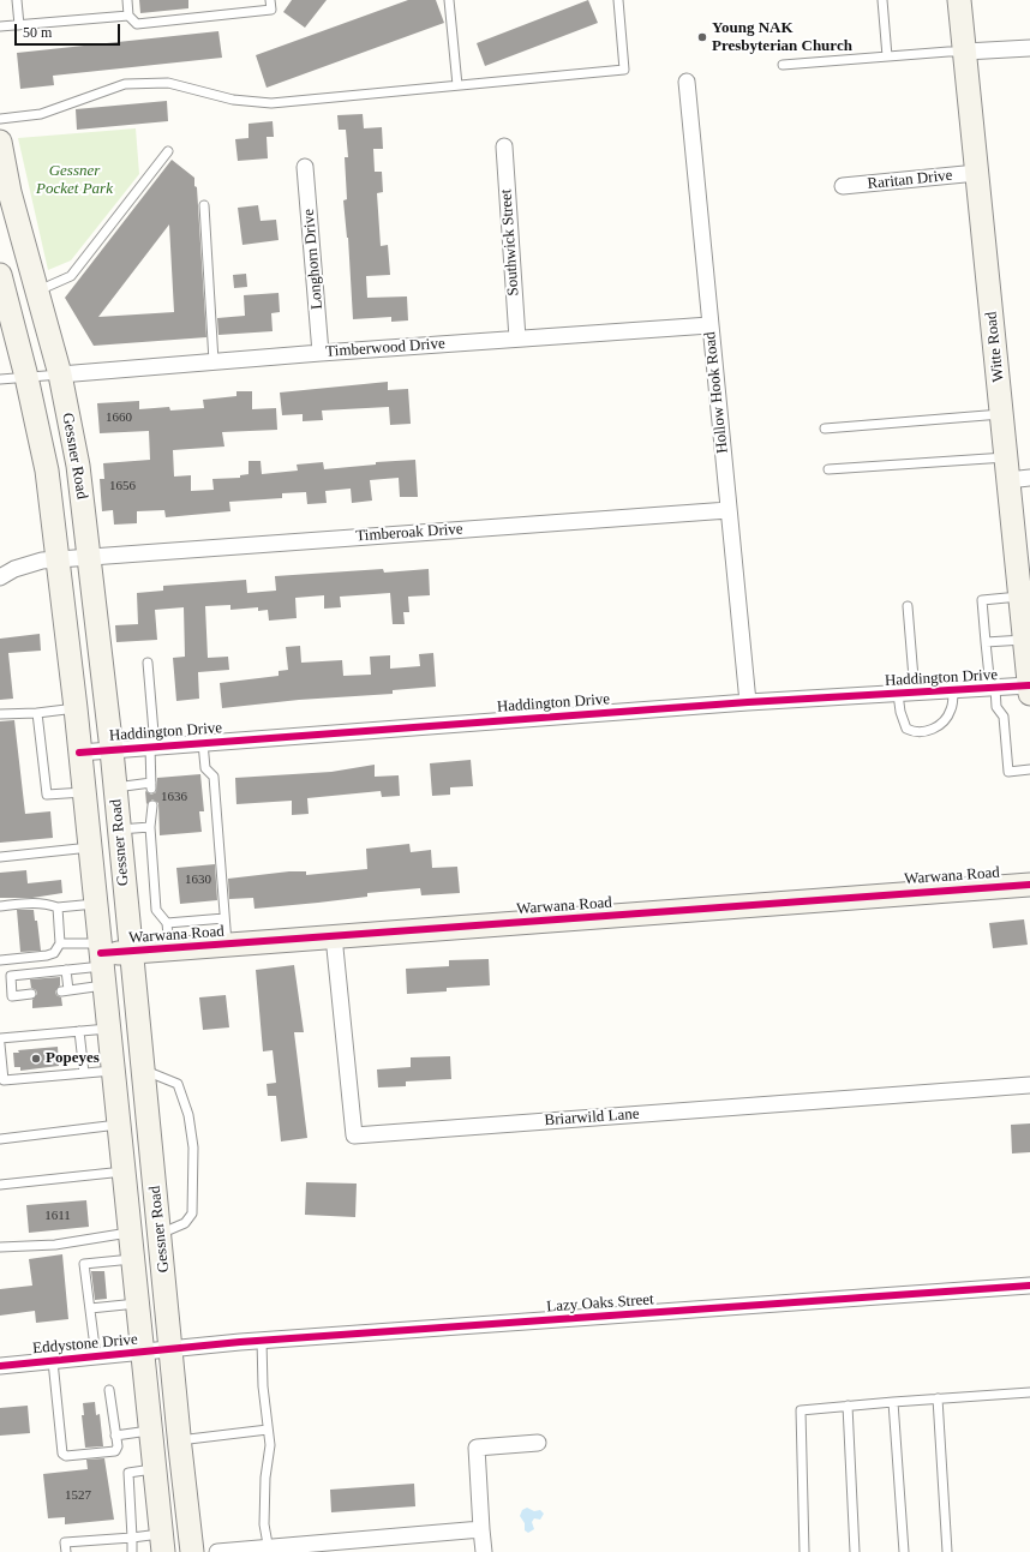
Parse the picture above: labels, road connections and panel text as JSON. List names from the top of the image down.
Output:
{
  "streets": {
    "main road": ["Witte Road", "Gessner Road", "Warwana Road"],
    "street": [
      "Raritan Drive",
      "Southwick Street",
      "Longhorn Drive",
      "Timberwood Drive",
      "Hollow Hook Road",
      "Timberoak Drive",
      "Haddington Drive",
      "Briarwild Lane",
      "Lazy Oaks Street",
      "Eddystone Drive"
    ]
  },
  "crossings": [
    ["Raritan Drive", "Witte Road"],
    ["Southwick Street", "Timberwood Drive"],
    ["Longhorn Drive", "Timberwood Drive"],
    ["Witte Road", "Haddington Drive"],
    ["Timberwood Drive", "Hollow Hook Road"],
    ["Timberwood Drive", "Gessner Road"],
    ["Hollow Hook Road", "Timberoak Drive"],
    ["Hollow Hook Road", "Haddington Drive"],
    ["Gessner Road", "Timberoak Drive"],
    ["Gessner Road", "Haddington Drive"],
    ["Gessner Road", "Warwana Road"],
    ["Gessner Road", "Lazy Oaks Street"],
    ["Gessner Road", "Eddystone Drive"],
    ["Warwana Road", "Briarwild Lane"],
    ["Lazy Oaks Street", "Eddystone Drive"]
  ],
  "parks": ["Gessner Pocket Park"],
  "places": ["Young NAK Presbyterian Church", "Popeyes"],
  "house_numbers": [
    "1660",
    "1656",
    "1636",
    "1630",
    "1611",
    "1527"
  ],
  "scale_bar": "50 m"
}
